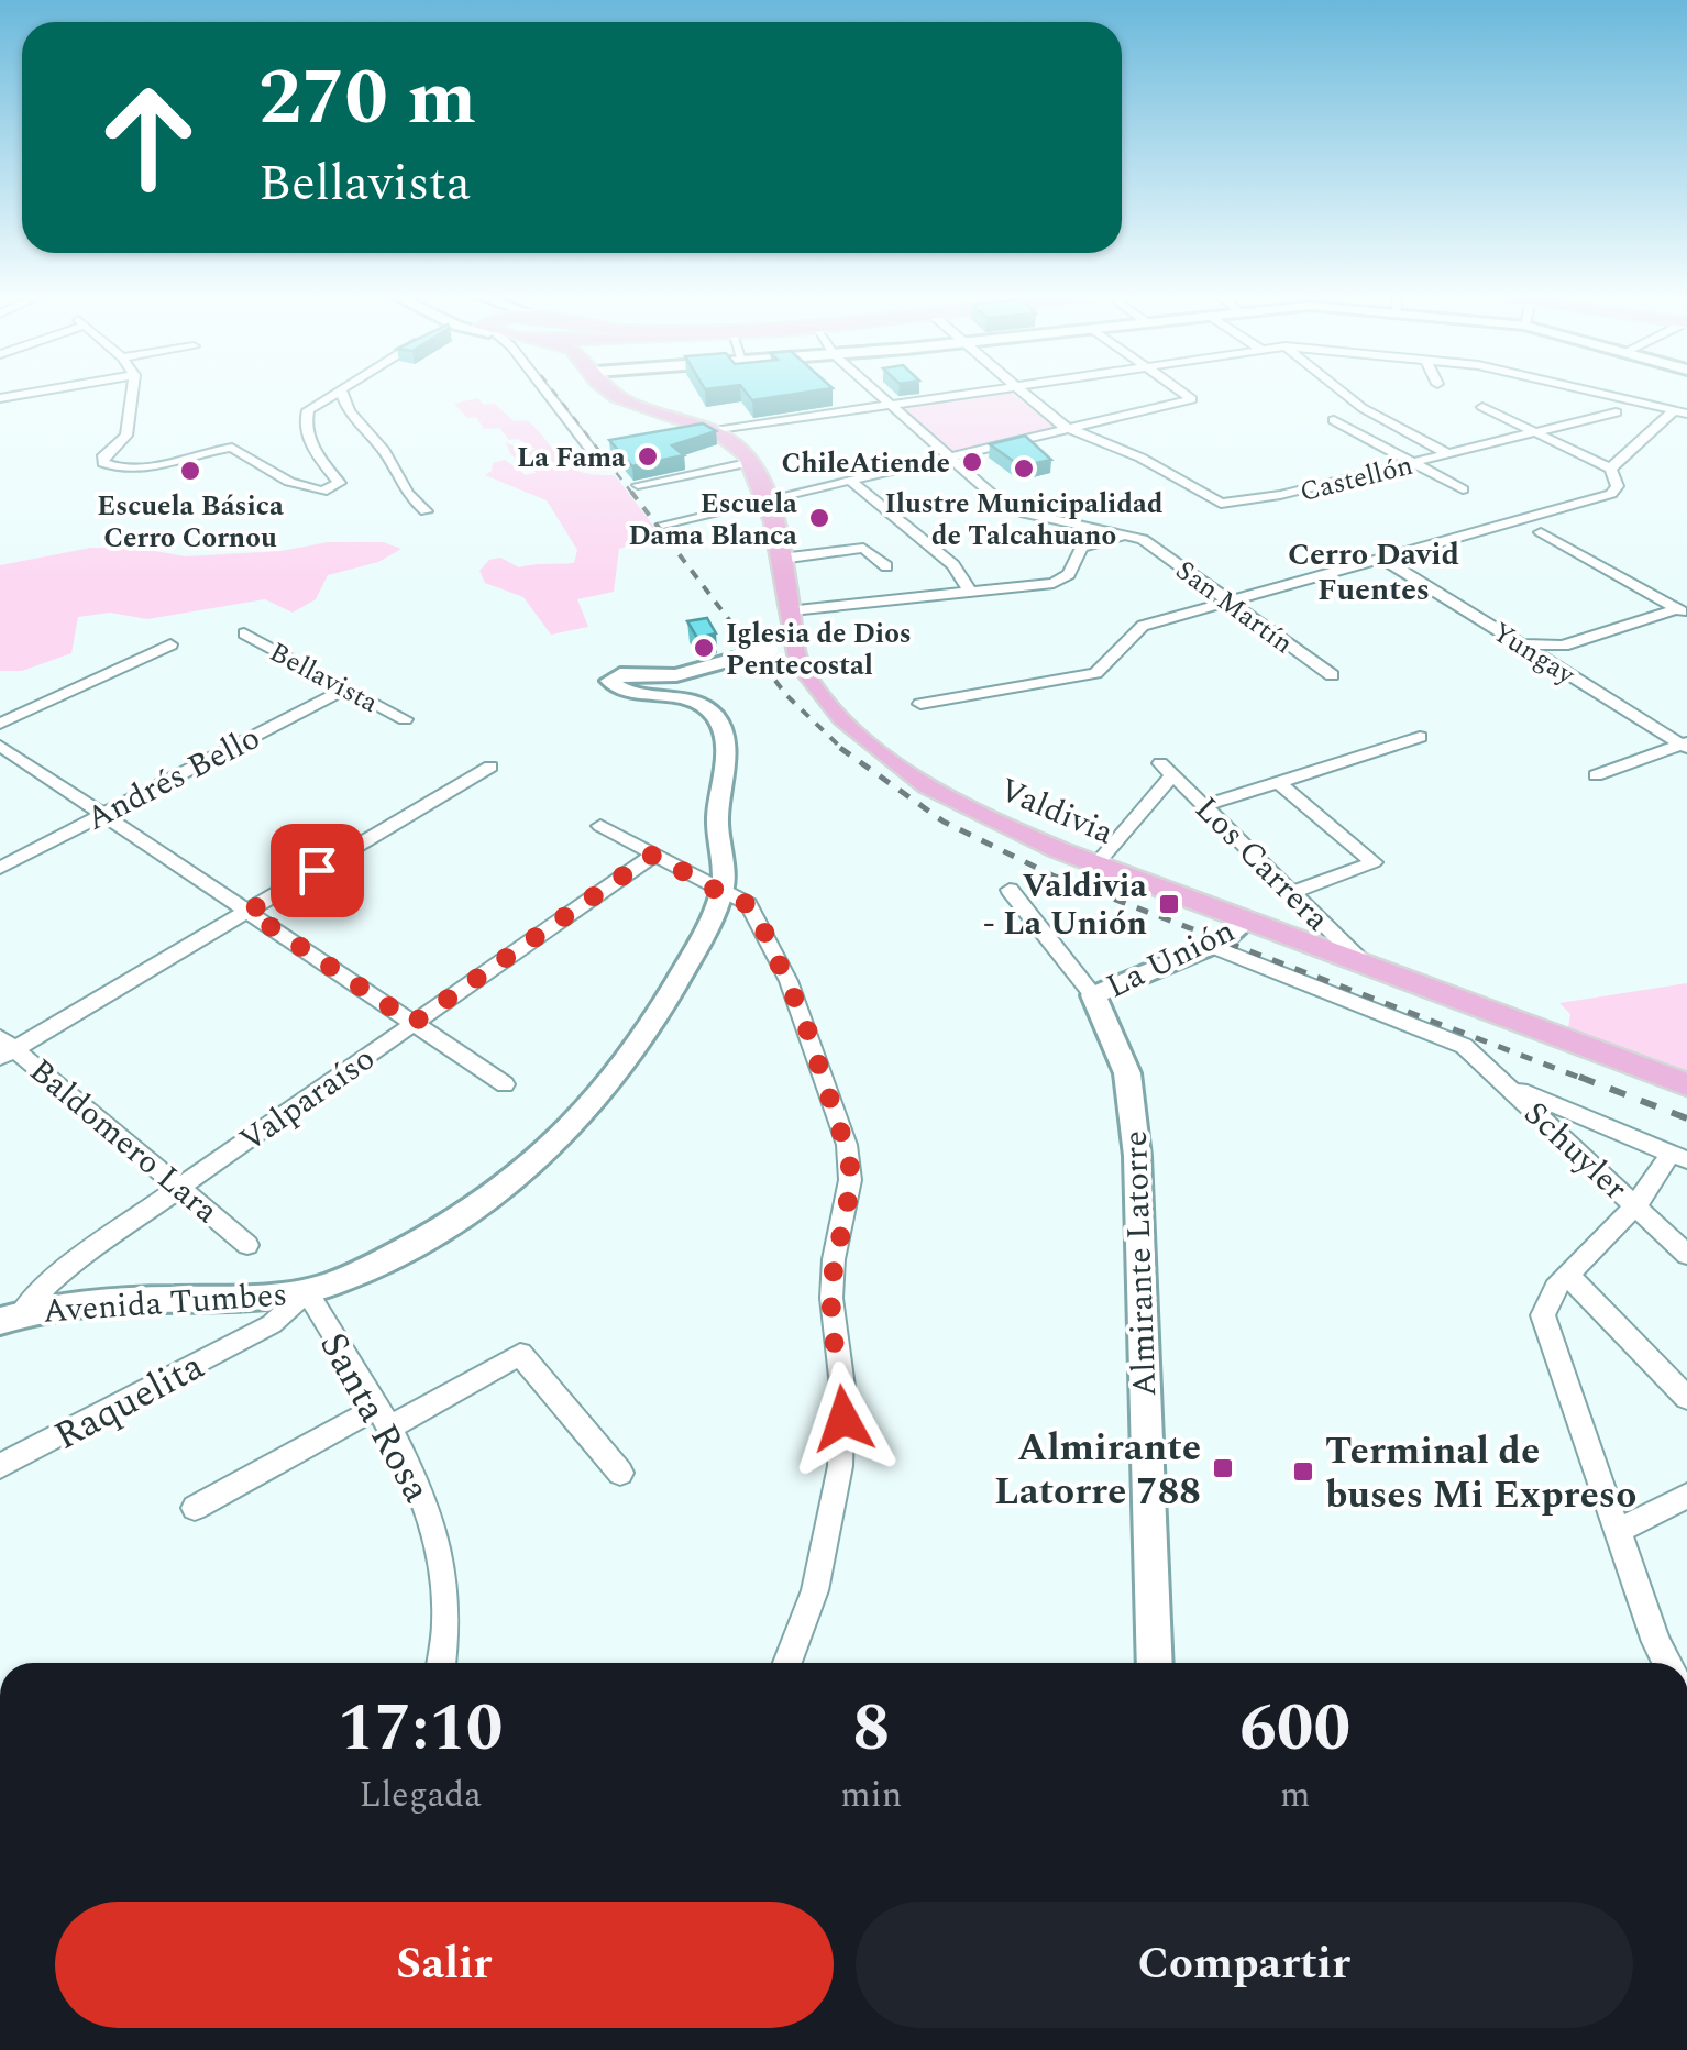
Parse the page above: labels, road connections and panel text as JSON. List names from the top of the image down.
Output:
{
  "streets": {
    "main road": [
      "Valdivia",
      "La Unión",
      "Almirante Latorre",
      "Avenida Tumbes"
    ],
    "street": [
      "Castellón",
      "San Martín",
      "Yungay",
      "Bellavista",
      "Andrés Bello",
      "Los Carrera",
      "Valparaíso",
      "Baldomero Lara",
      "Schuyler",
      "Raquelita",
      "Santa Rosa"
    ]
  },
  "crossings": [
    ["Bellavista", "Andrés Bello"],
    ["Valdivia", "Los Carrera"],
    ["Valdivia", "La Unión"],
    ["La Unión", "Schuyler"],
    ["La Unión", "Almirante Latorre"],
    ["Valparaíso", "Baldomero Lara"],
    ["Valparaíso", "Avenida Tumbes"],
    ["Avenida Tumbes", "Raquelita"],
    ["Avenida Tumbes", "Santa Rosa"],
    ["Raquelita", "Santa Rosa"]
  ],
  "districts": ["Cerro David Fuentes"],
  "places": {
    "other": [
      "La Fama",
      "ChileAtiende",
      "Ilustre Municipalidad de Talcahuano",
      "Escuela Básica Cerro Cornou",
      "Escuela Dama Blanca",
      "Iglesia de Dios Pentecostal"
    ],
    "transit": ["Valdivia - La Unión", "Almirante Latorre 788", "Terminal de buses Mi Expreso"]
  },
  "page": {
    "turn": ["270 m", "Bellavista"],
    "eta": [
      "17:10",
      "Llegada",
      "8",
      "min",
      "600",
      "m"
    ],
    "buttons": ["Salir", "Compartir"]
  }
}
